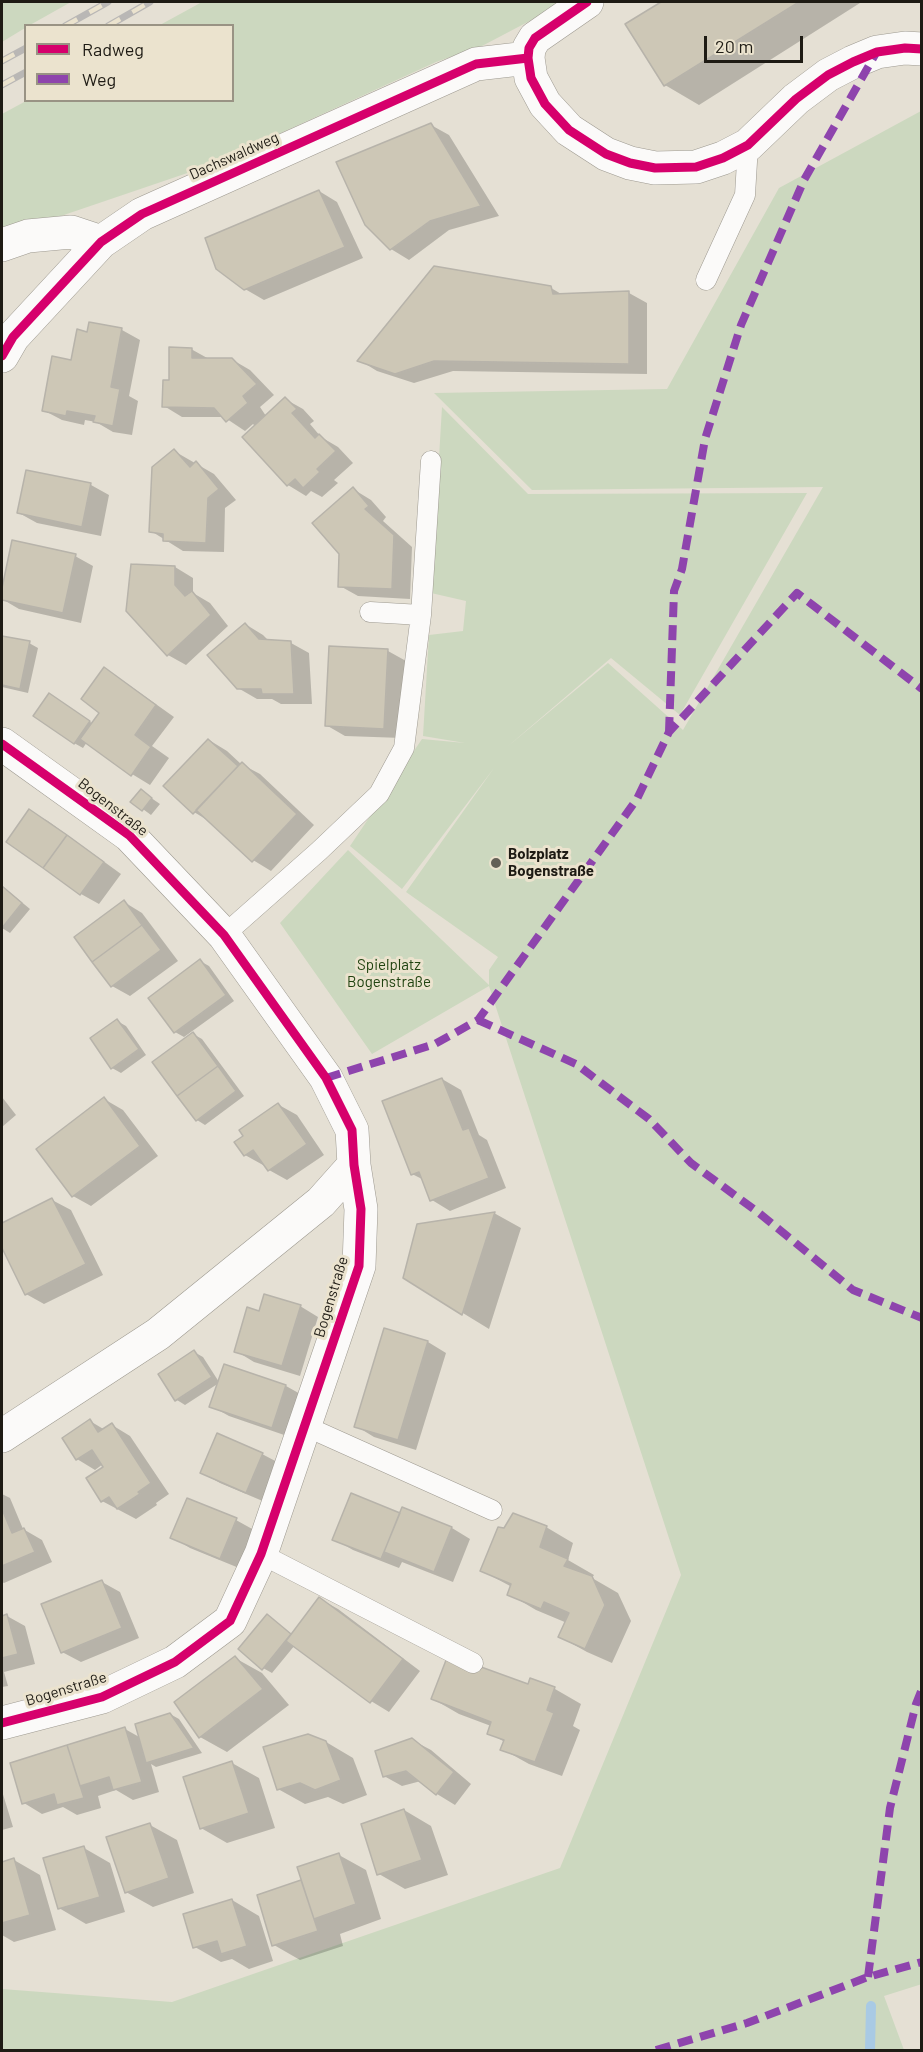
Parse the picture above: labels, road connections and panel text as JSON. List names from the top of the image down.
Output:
{
  "streets": {
    "street": ["Dachswaldweg", "Bogenstraße"]
  },
  "parks": ["Spielplatz Bogenstraße"],
  "places": ["Bolzplatz Bogenstraße"],
  "legend": ["Radweg", "Weg"],
  "scale_bar": "20 m"
}
